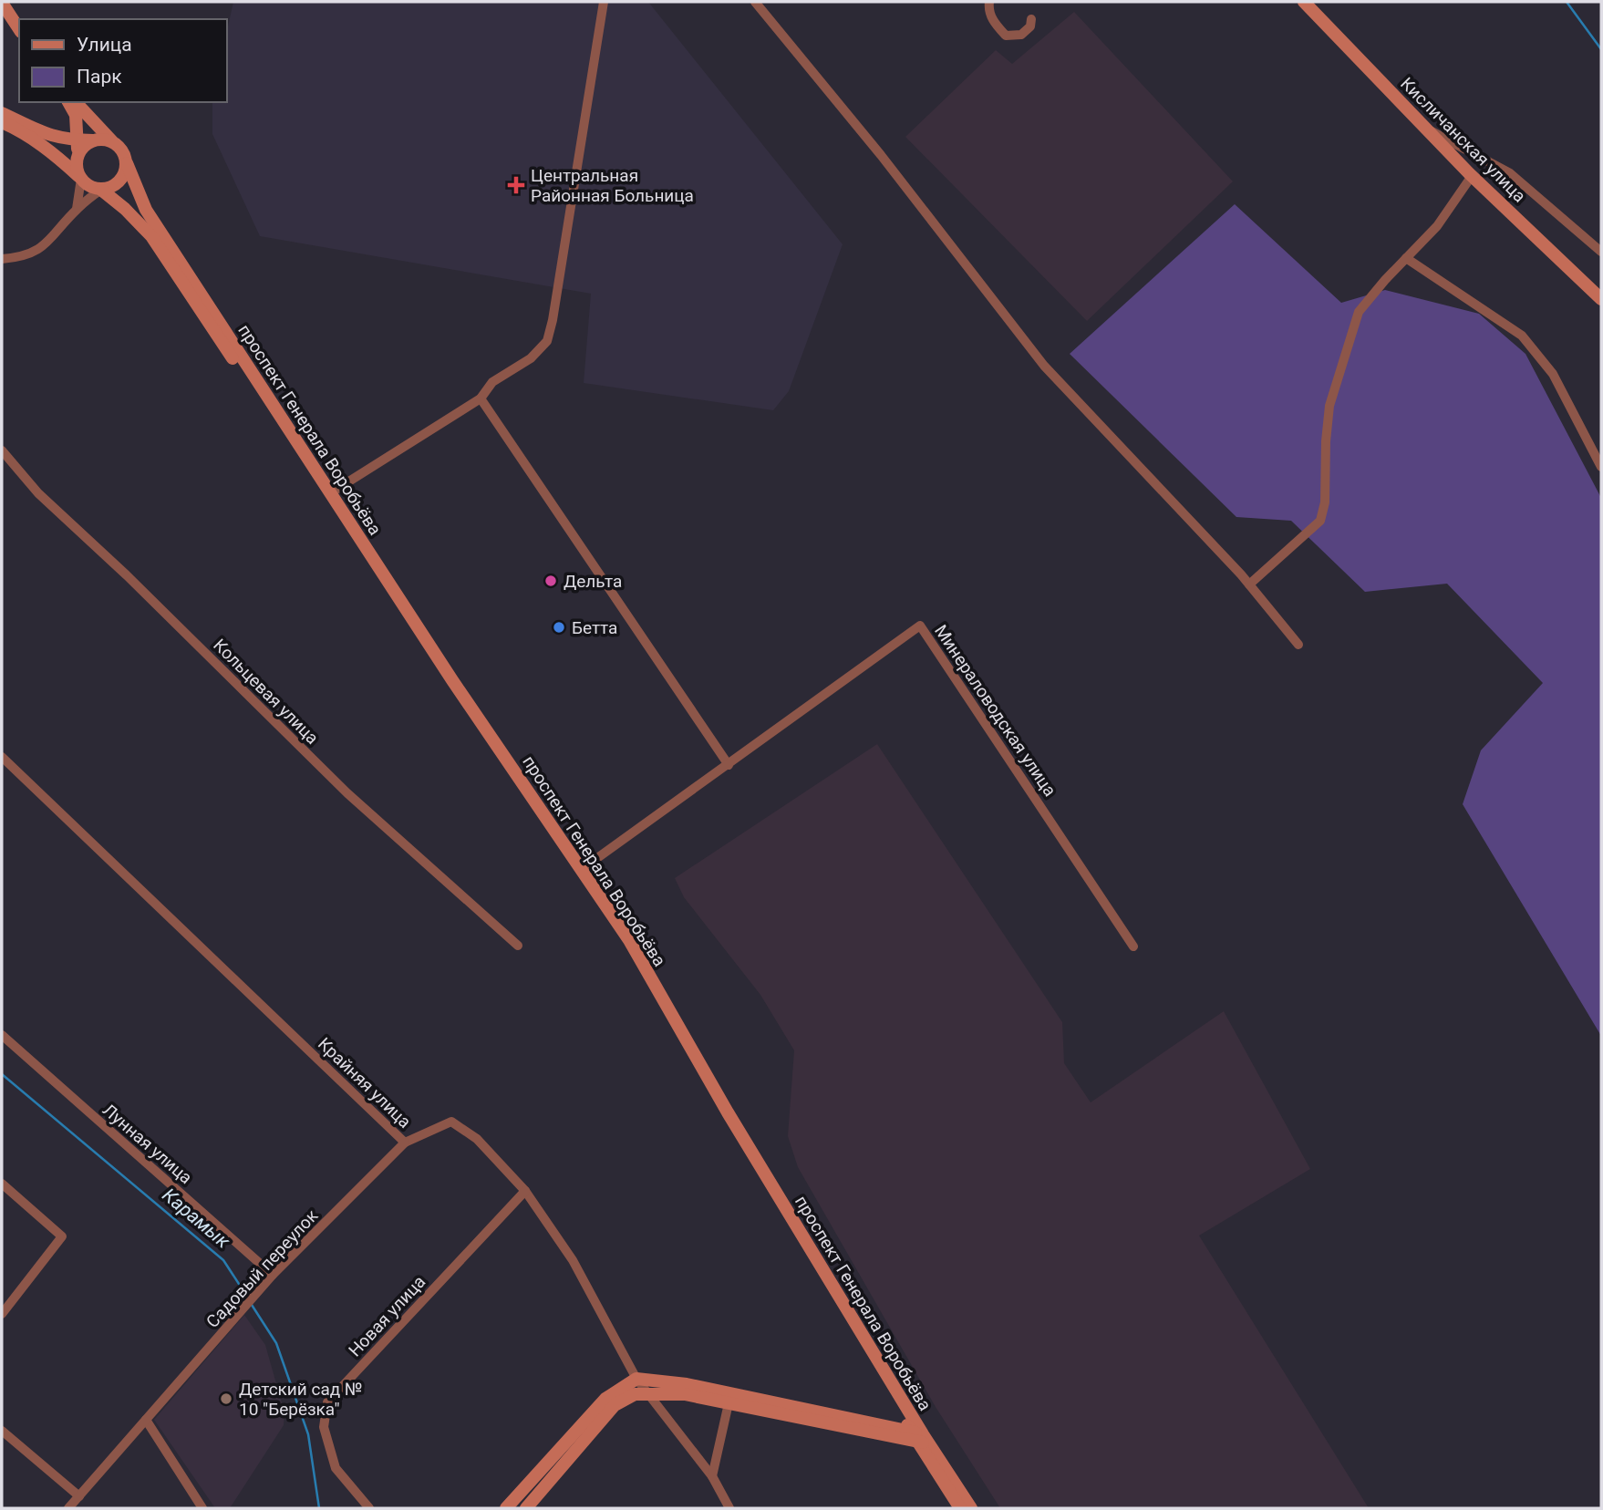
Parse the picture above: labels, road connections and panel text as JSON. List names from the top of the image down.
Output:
{
  "streets": {
    "main road": ["Кисличанская улица", "проспект Генерала Воробьёва"],
    "street": [
      "Кольцевая улица",
      "Минераловодская улица",
      "Крайняя улица",
      "Лунная улица",
      "Садовый переулок",
      "Новая улица"
    ]
  },
  "crossings": [
    ["проспект Генерала Воробьёва", "Минераловодская улица"],
    ["Крайняя улица", "Садовый переулок"],
    ["Крайняя улица", "Новая улица"],
    ["Лунная улица", "Садовый переулок"]
  ],
  "water": ["Карамык"],
  "places": {
    "health": ["Центральная Районная Больница"],
    "other": ["Дельта", "Бетта", "Детский сад № 10 \"Берёзка\""]
  },
  "legend": ["Улица", "Парк"]
}
